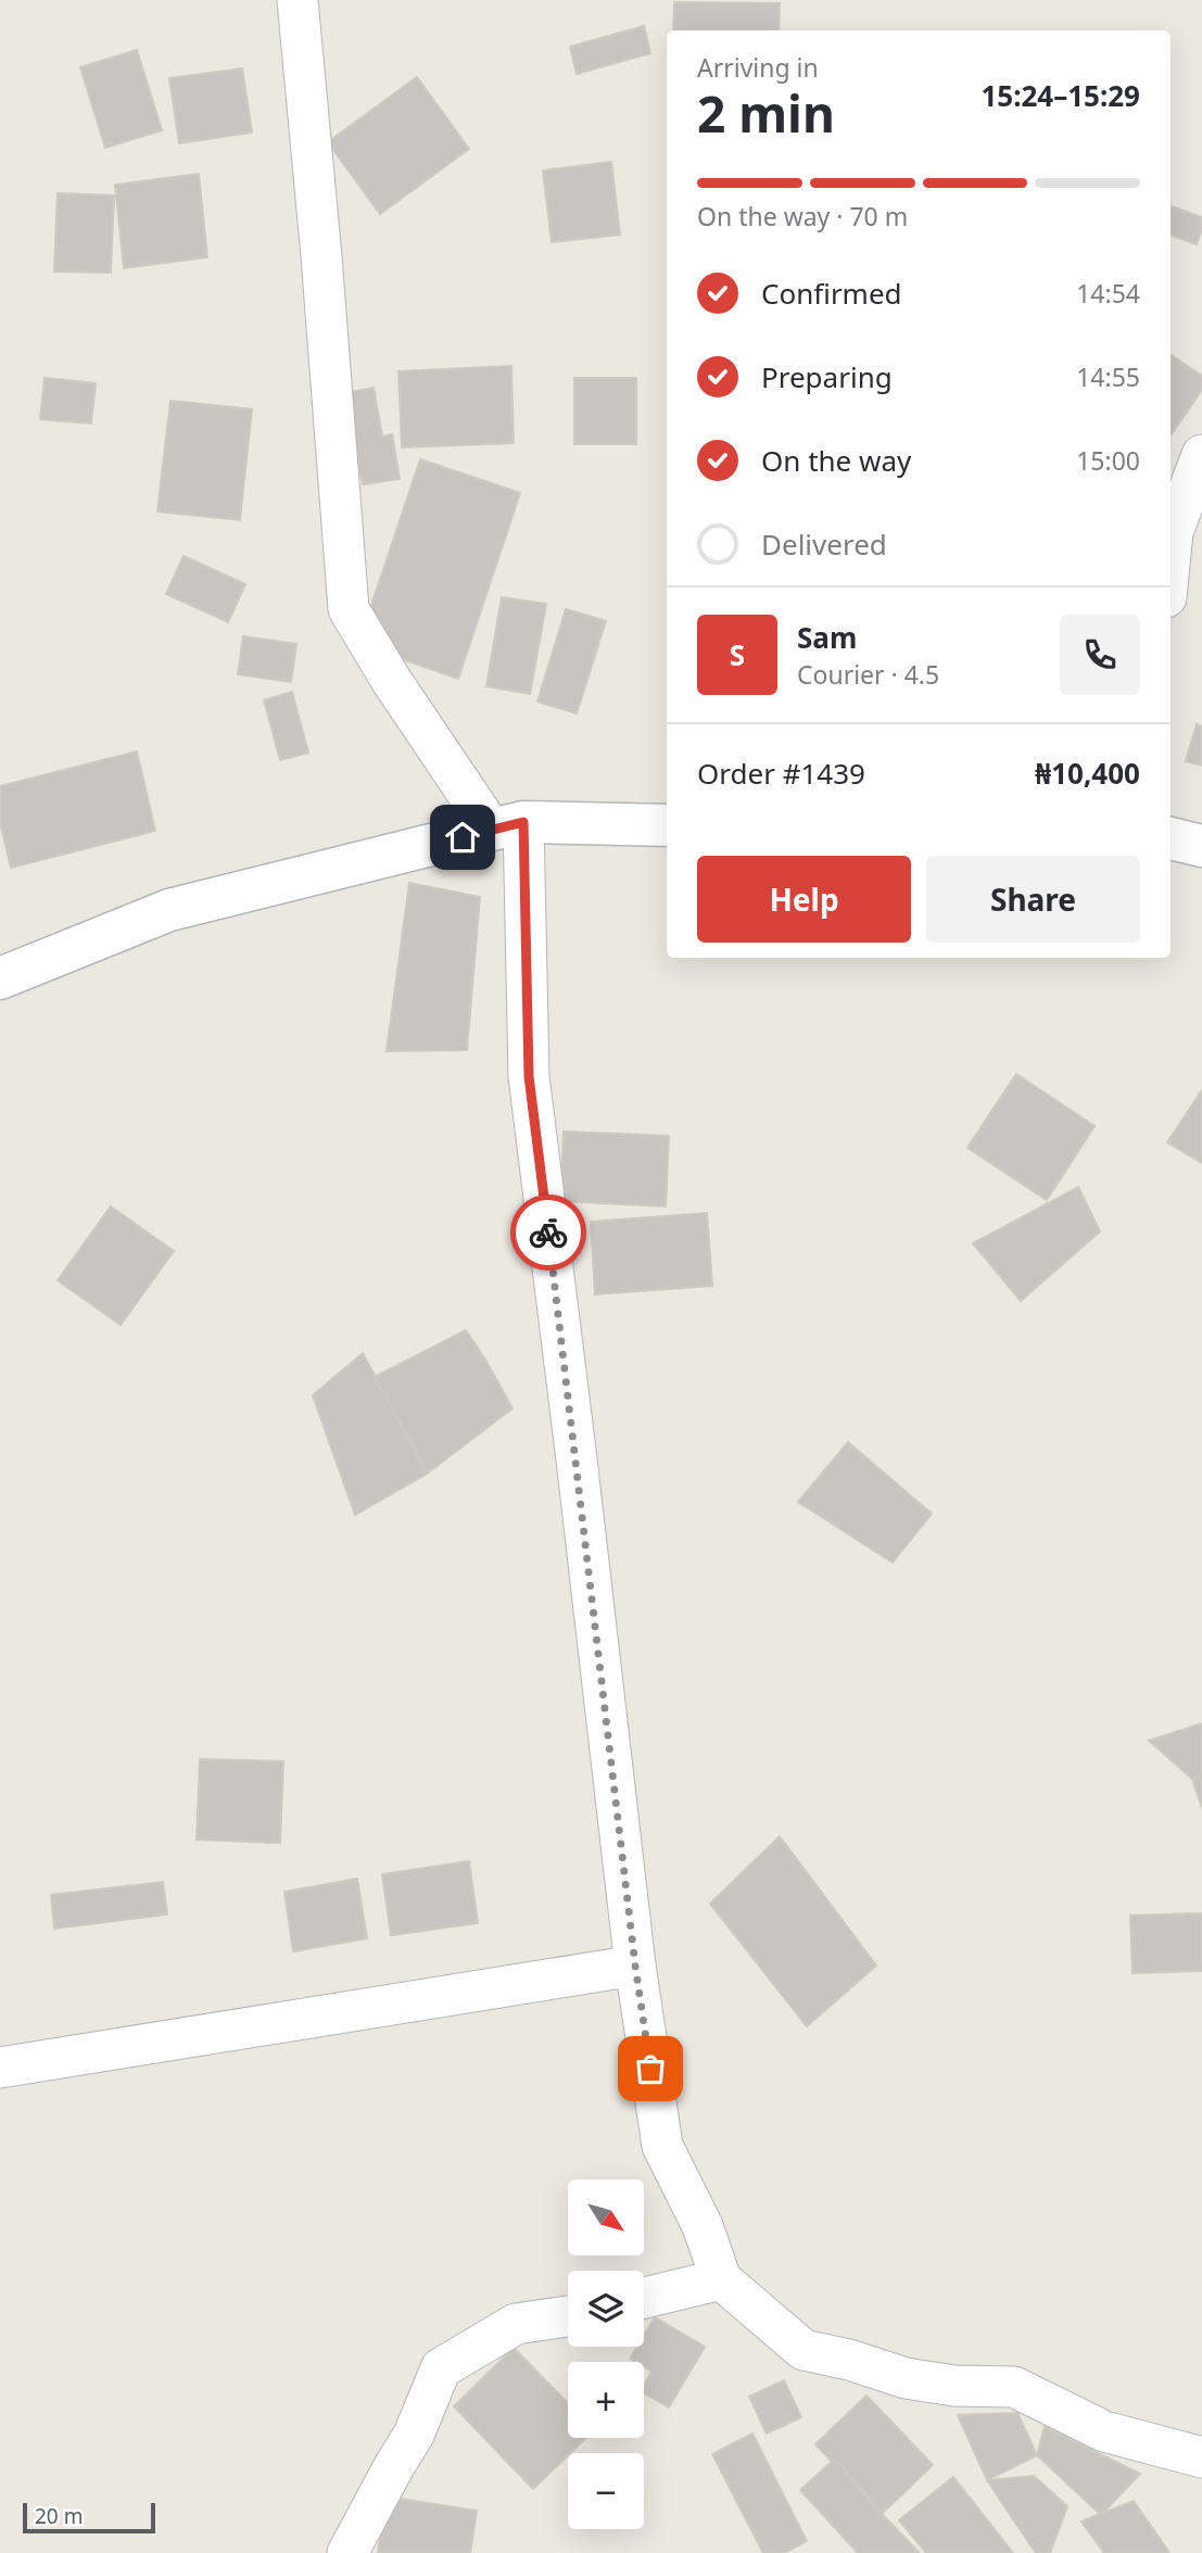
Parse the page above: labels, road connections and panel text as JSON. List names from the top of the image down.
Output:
{
  "scale_bar": "20 m",
  "north": "bottom right",
  "page": {
    "heading": ["2 min", "Arriving in", "15:24–15:29"],
    "panel": [
      "Sam",
      "Courier · 4.5",
      "Order #1439",
      "₦10,400"
    ],
    "bar": "On the way · 70 m",
    "list": [
      ["Confirmed", "14:54"],
      ["Preparing", "14:55"],
      ["On the way", "15:00"],
      "Delivered"
    ],
    "round": "S",
    "buttons": ["Help", "Share"],
    "map_buttons": ["+", "−"],
    "scale": "20 m"
  }
}
